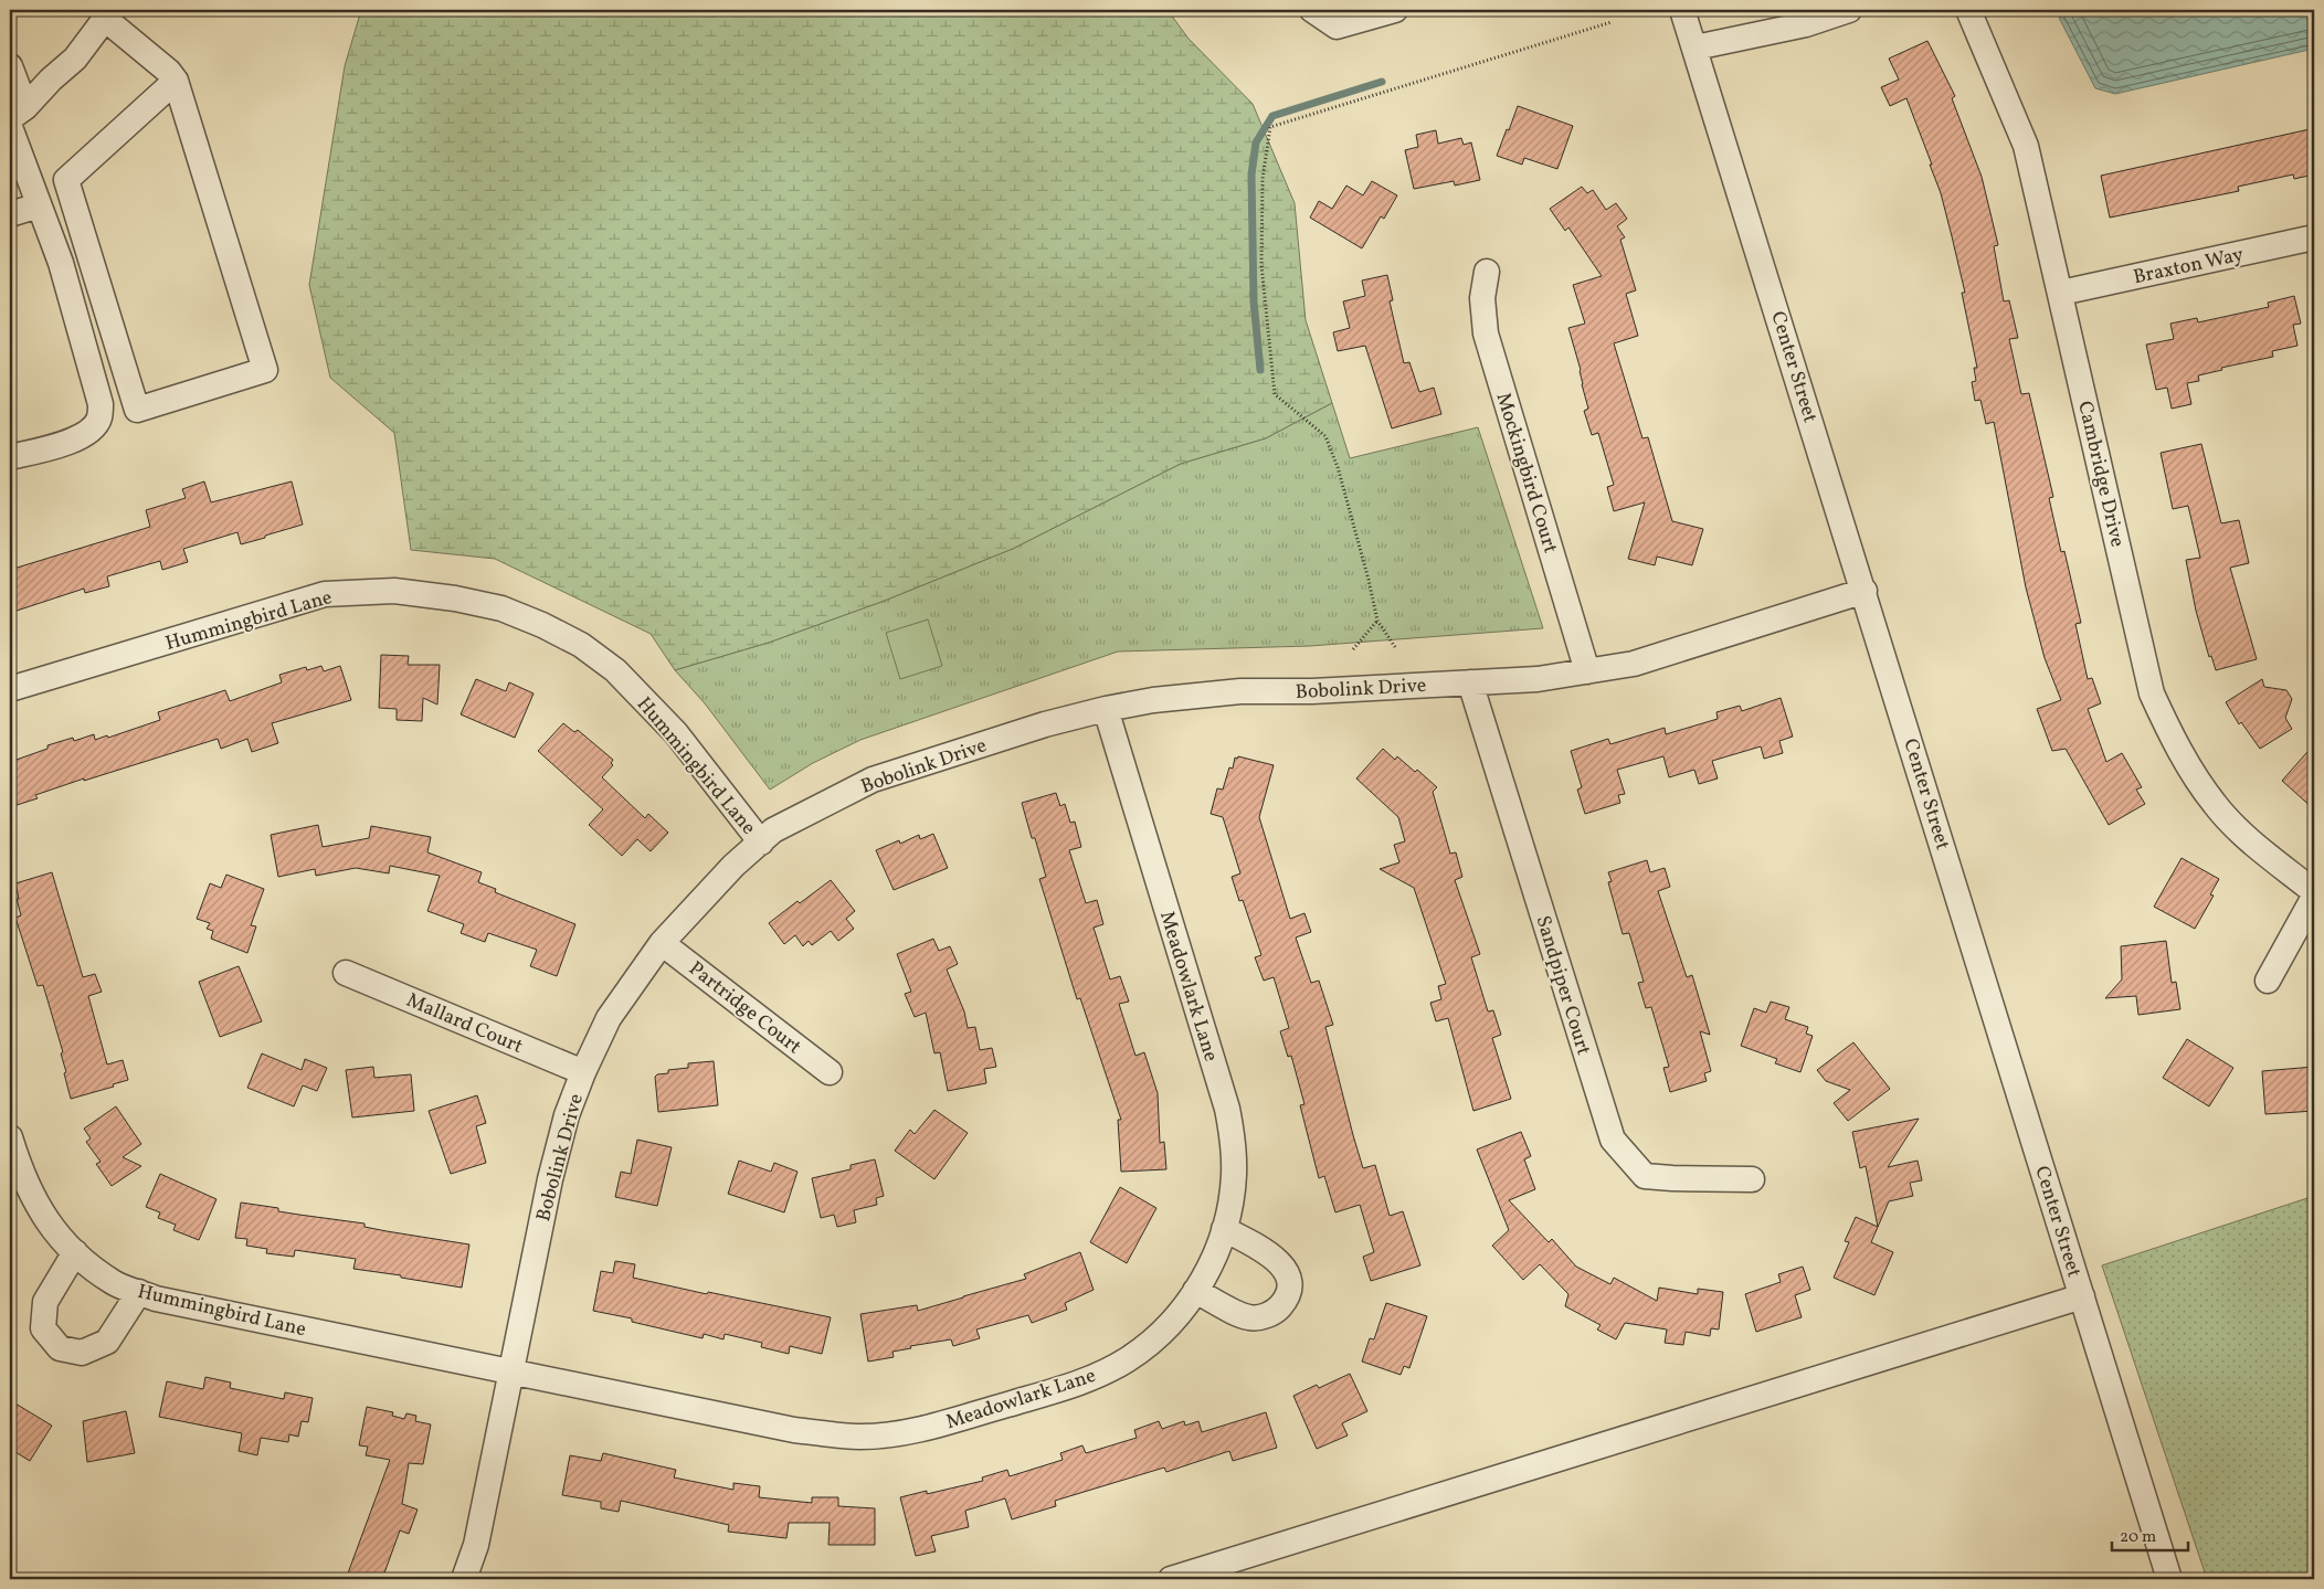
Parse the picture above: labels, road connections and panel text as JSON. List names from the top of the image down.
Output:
{
  "streets": {
    "street": [
      "Braxton Way",
      "Center Street",
      "Mockingbird Court",
      "Cambridge Drive",
      "Hummingbird Lane",
      "Bobolink Drive",
      "Sandpiper Court",
      "Meadowlark Lane",
      "Partridge Court",
      "Mallard Court"
    ]
  },
  "crossings": [
    ["Braxton Way", "Cambridge Drive"],
    ["Center Street", "Bobolink Drive"],
    ["Mockingbird Court", "Bobolink Drive"],
    ["Hummingbird Lane", "Bobolink Drive"],
    ["Hummingbird Lane", "Meadowlark Lane"],
    ["Bobolink Drive", "Sandpiper Court"],
    ["Bobolink Drive", "Meadowlark Lane"],
    ["Bobolink Drive", "Partridge Court"],
    ["Bobolink Drive", "Mallard Court"]
  ],
  "scale_bar": "20 m"
}
